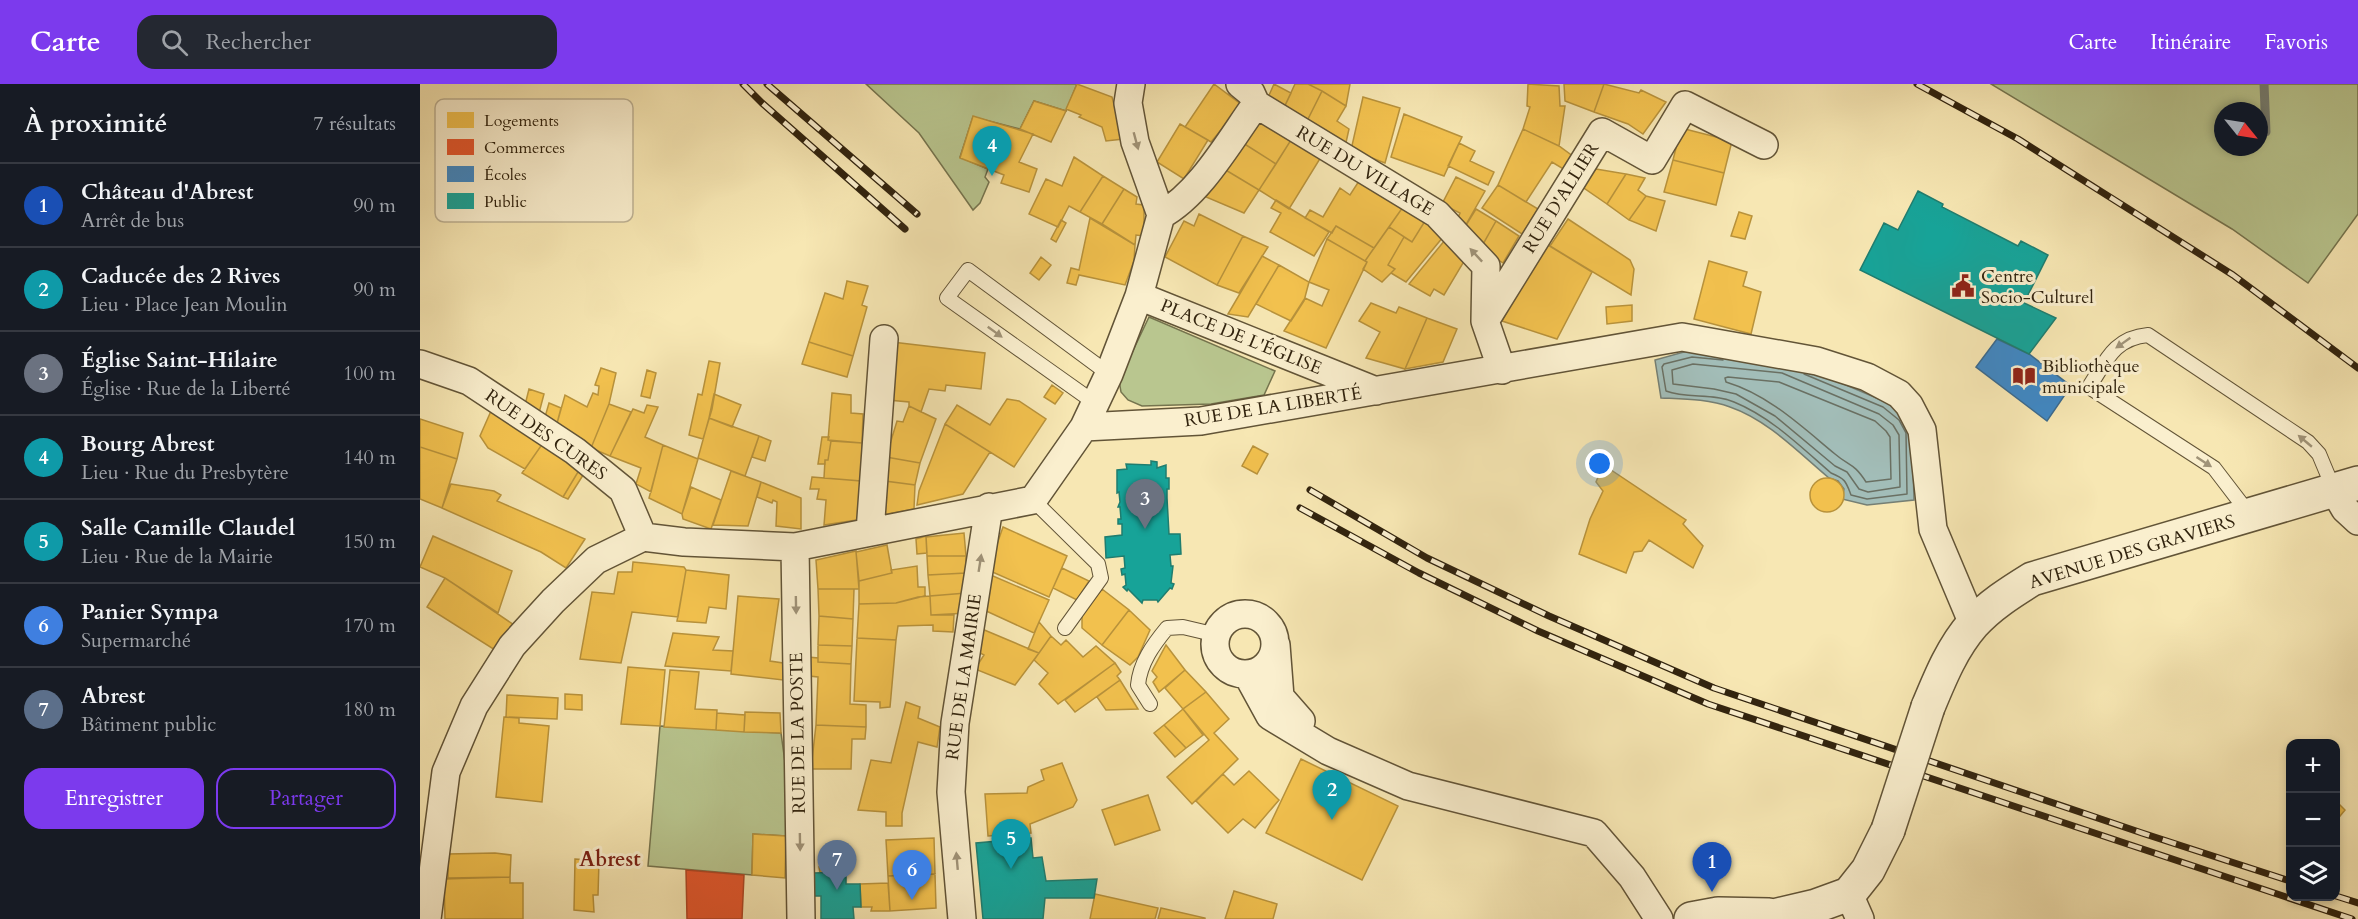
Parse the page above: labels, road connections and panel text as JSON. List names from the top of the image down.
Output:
{
  "streets": {
    "street": [
      "RUE DU VILLAGE",
      "RUE D'ALLIER",
      "PLACE DE L'ÉGLISE",
      "RUE DE LA LIBERTÉ",
      "RUE DES CURES",
      "AVENUE DES GRAVIERS",
      "RUE DE LA MAIRIE",
      "RUE DE LA POSTE"
    ]
  },
  "crossings": [
    ["RUE DU VILLAGE", "RUE D'ALLIER"],
    ["RUE DU VILLAGE", "RUE DE LA LIBERTÉ"],
    ["PLACE DE L'ÉGLISE", "RUE DE LA LIBERTÉ"],
    ["RUE DE LA LIBERTÉ", "AVENUE DES GRAVIERS"]
  ],
  "one_way": ["RUE DU VILLAGE", "RUE DE LA MAIRIE", "RUE DE LA POSTE"],
  "districts": ["Abrest"],
  "places": {
    "public building": ["Centre Socio-Culturel"],
    "library": ["Bibliothèque municipale"]
  },
  "legend": [
    "Logements",
    "Commerces",
    "Écoles",
    "Public"
  ],
  "north": "bottom right",
  "page": {
    "header": "Carte",
    "search": "Rechercher",
    "nav": ["Carte", "Itinéraire", "Favoris"],
    "heading": ["À proximité", "7 résultats"],
    "pins": [
      "4",
      "3",
      "2",
      "5",
      "7",
      "1",
      "6"
    ],
    "list": [
      {
        "mark": "1",
        "name": "Château d'Abrest",
        "note": "Arrêt de bus",
        "value": "90 m"
      },
      {
        "mark": "2",
        "name": "Caducée des 2 Rives",
        "note": "Lieu · Place Jean Moulin",
        "value": "90 m"
      },
      {
        "mark": "3",
        "name": "Église Saint-Hilaire",
        "note": "Église · Rue de la Liberté",
        "value": "100 m"
      },
      {
        "mark": "4",
        "name": "Bourg Abrest",
        "note": "Lieu · Rue du Presbytère",
        "value": "140 m"
      },
      {
        "mark": "5",
        "name": "Salle Camille Claudel",
        "note": "Lieu · Rue de la Mairie",
        "value": "150 m"
      },
      {
        "mark": "6",
        "name": "Panier Sympa",
        "note": "Supermarché",
        "value": "170 m"
      },
      {
        "mark": "7",
        "name": "Abrest",
        "note": "Bâtiment public",
        "value": "180 m"
      }
    ],
    "map_buttons": ["+", "−"],
    "buttons": ["Enregistrer", "Partager"]
  }
}
